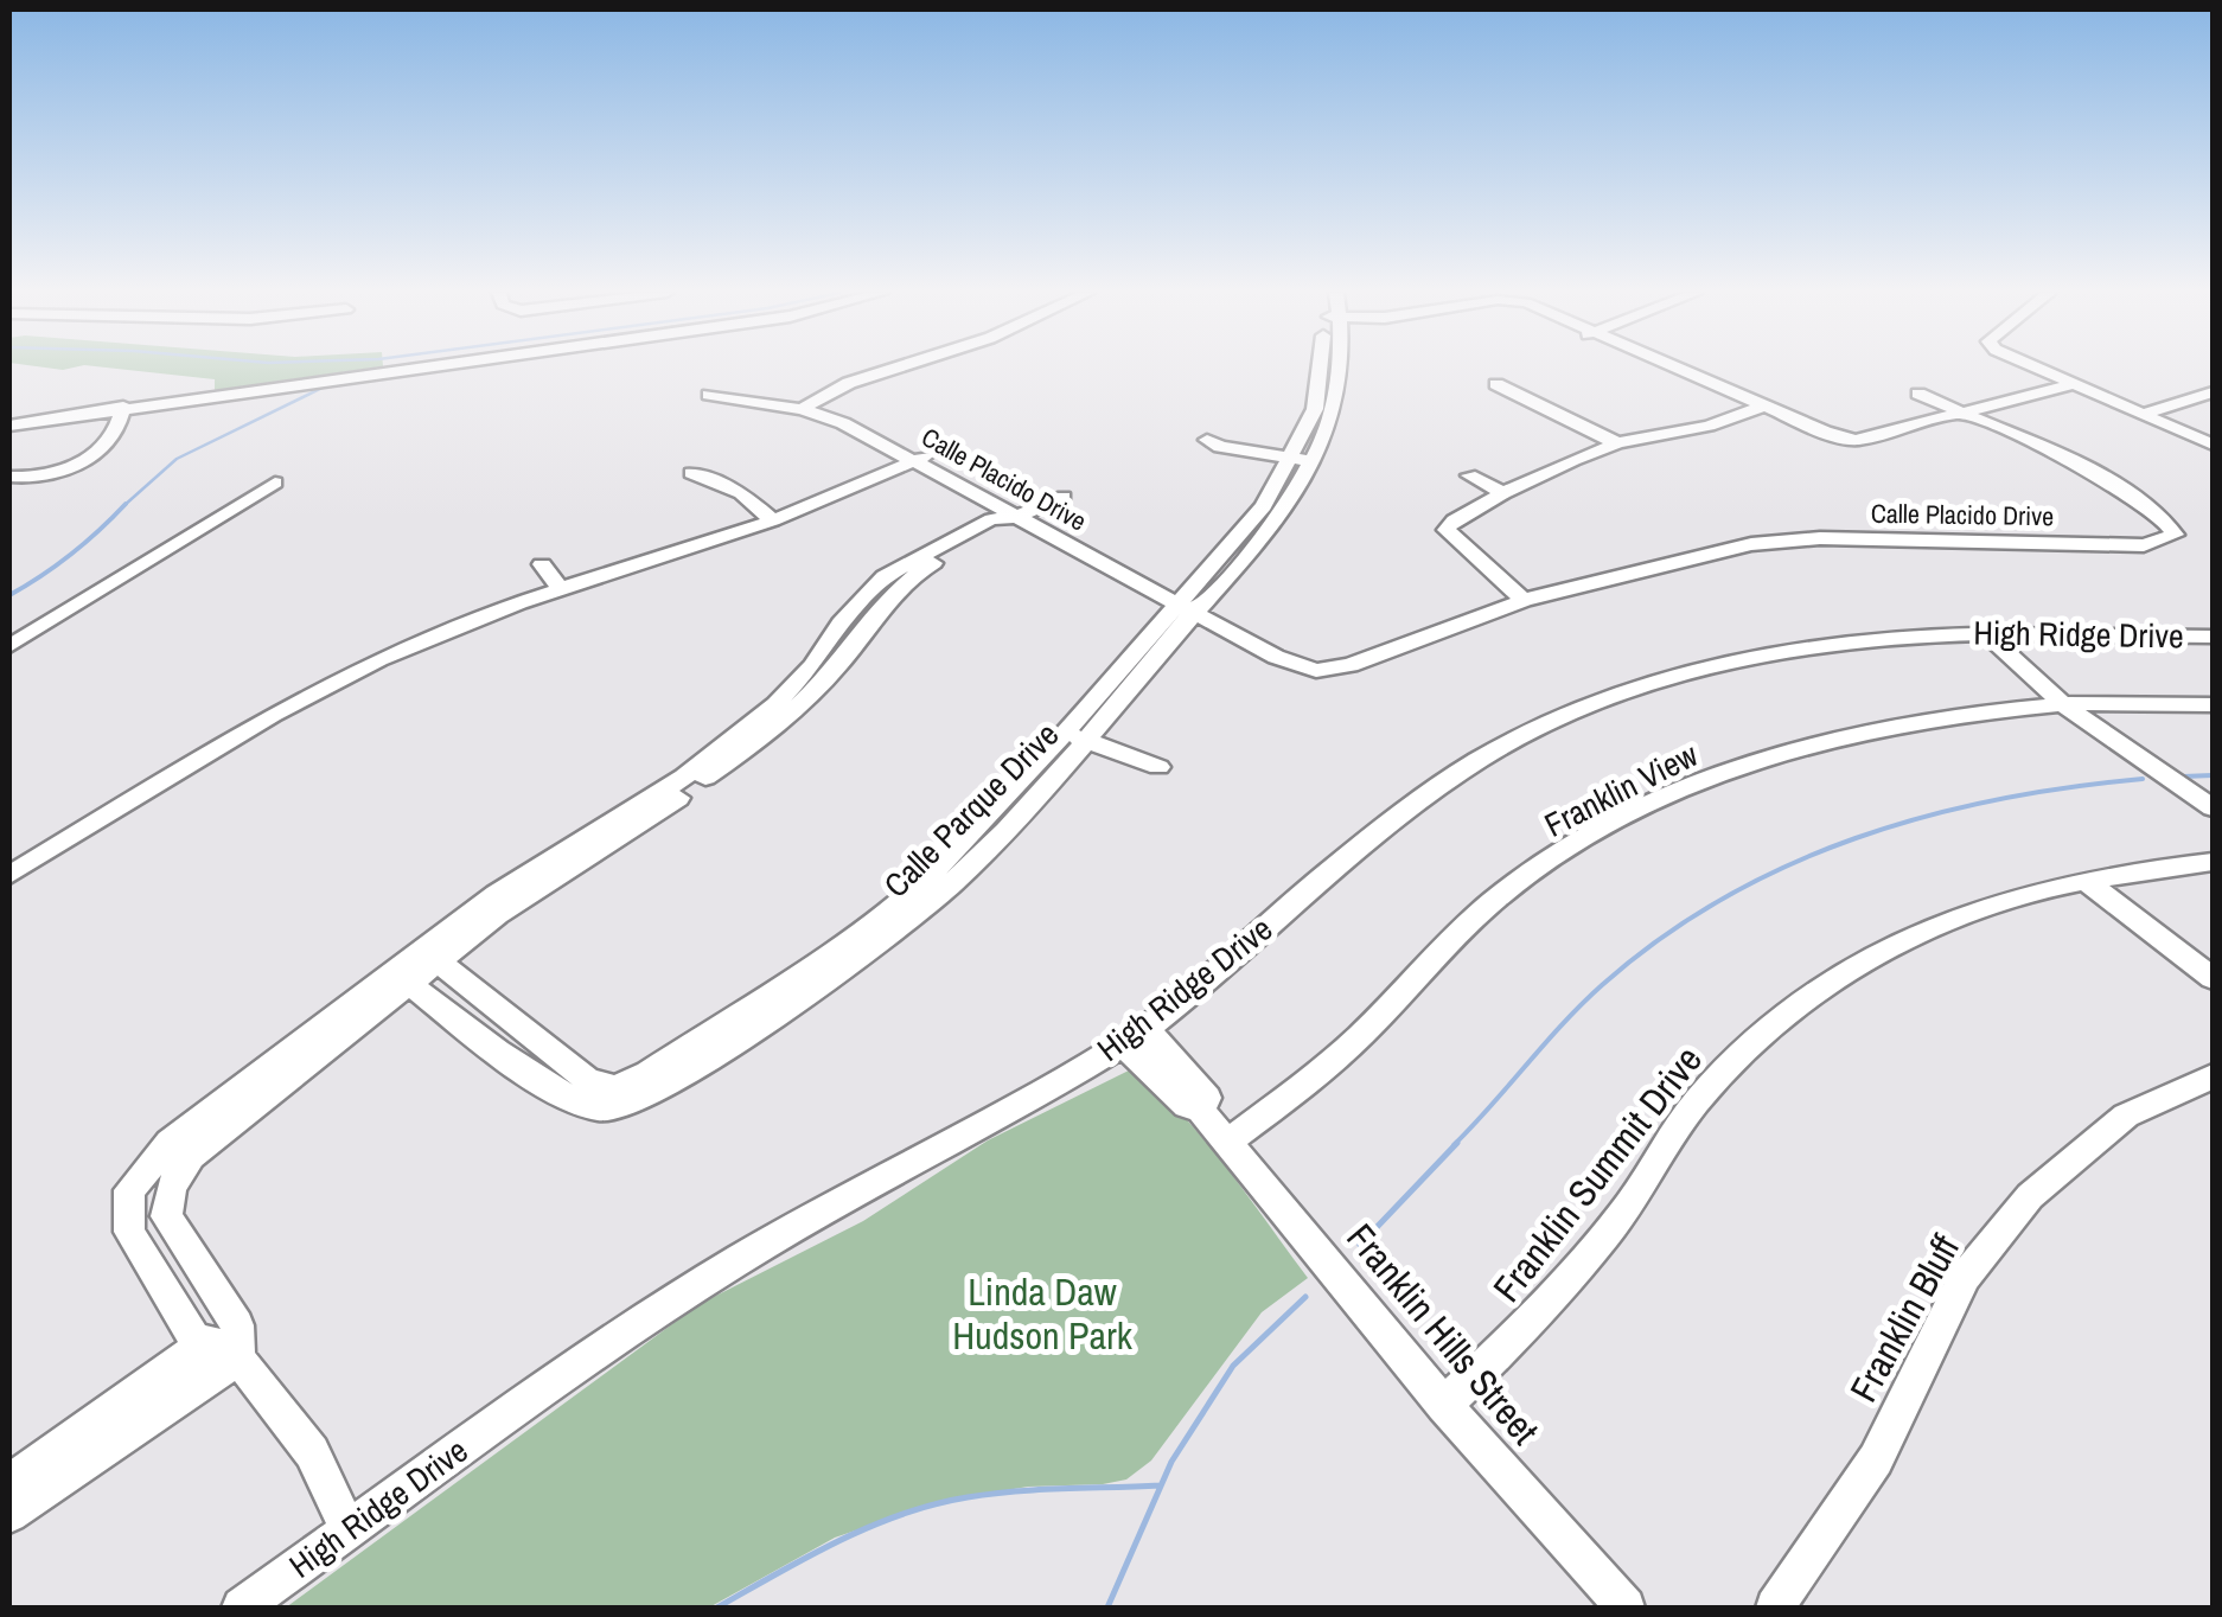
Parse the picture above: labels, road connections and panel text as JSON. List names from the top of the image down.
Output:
{
  "streets": {
    "street": [
      "Calle Placido Drive",
      "High Ridge Drive",
      "Franklin View",
      "Calle Parque Drive",
      "Franklin Summit Drive",
      "Franklin Bluff",
      "Franklin Hills Street"
    ]
  },
  "crossings": [
    ["Calle Placido Drive", "Calle Parque Drive"],
    ["High Ridge Drive", "Franklin Hills Street"],
    ["Franklin View", "Franklin Hills Street"],
    ["Franklin Summit Drive", "Franklin Hills Street"]
  ],
  "parks": ["Linda Daw Hudson Park"]
}
